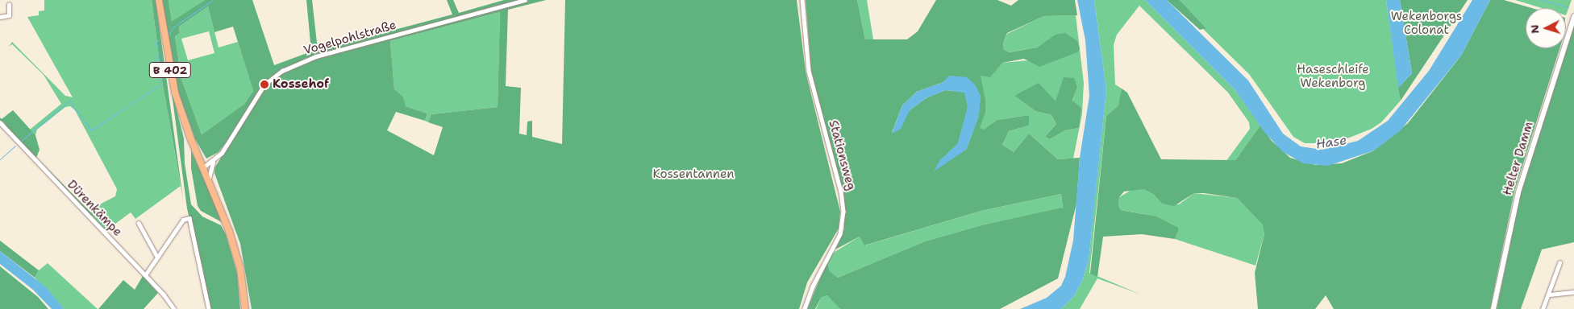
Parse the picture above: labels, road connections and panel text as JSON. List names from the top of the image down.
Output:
{
  "streets": {
    "main road": ["B 402"],
    "street": [
      "Vogelpohlstraße",
      "Stationsweg",
      "Helter Damm",
      "Dürenkämpe"
    ]
  },
  "crossings": [
    ["Vogelpohlstraße", "B 402"]
  ],
  "water": ["Hase"],
  "parks": ["Wekenborgs Colonat", "Haseschleife Wekenborg", "Kossentannen"],
  "places": ["Kossehof"],
  "north": "left"
}
